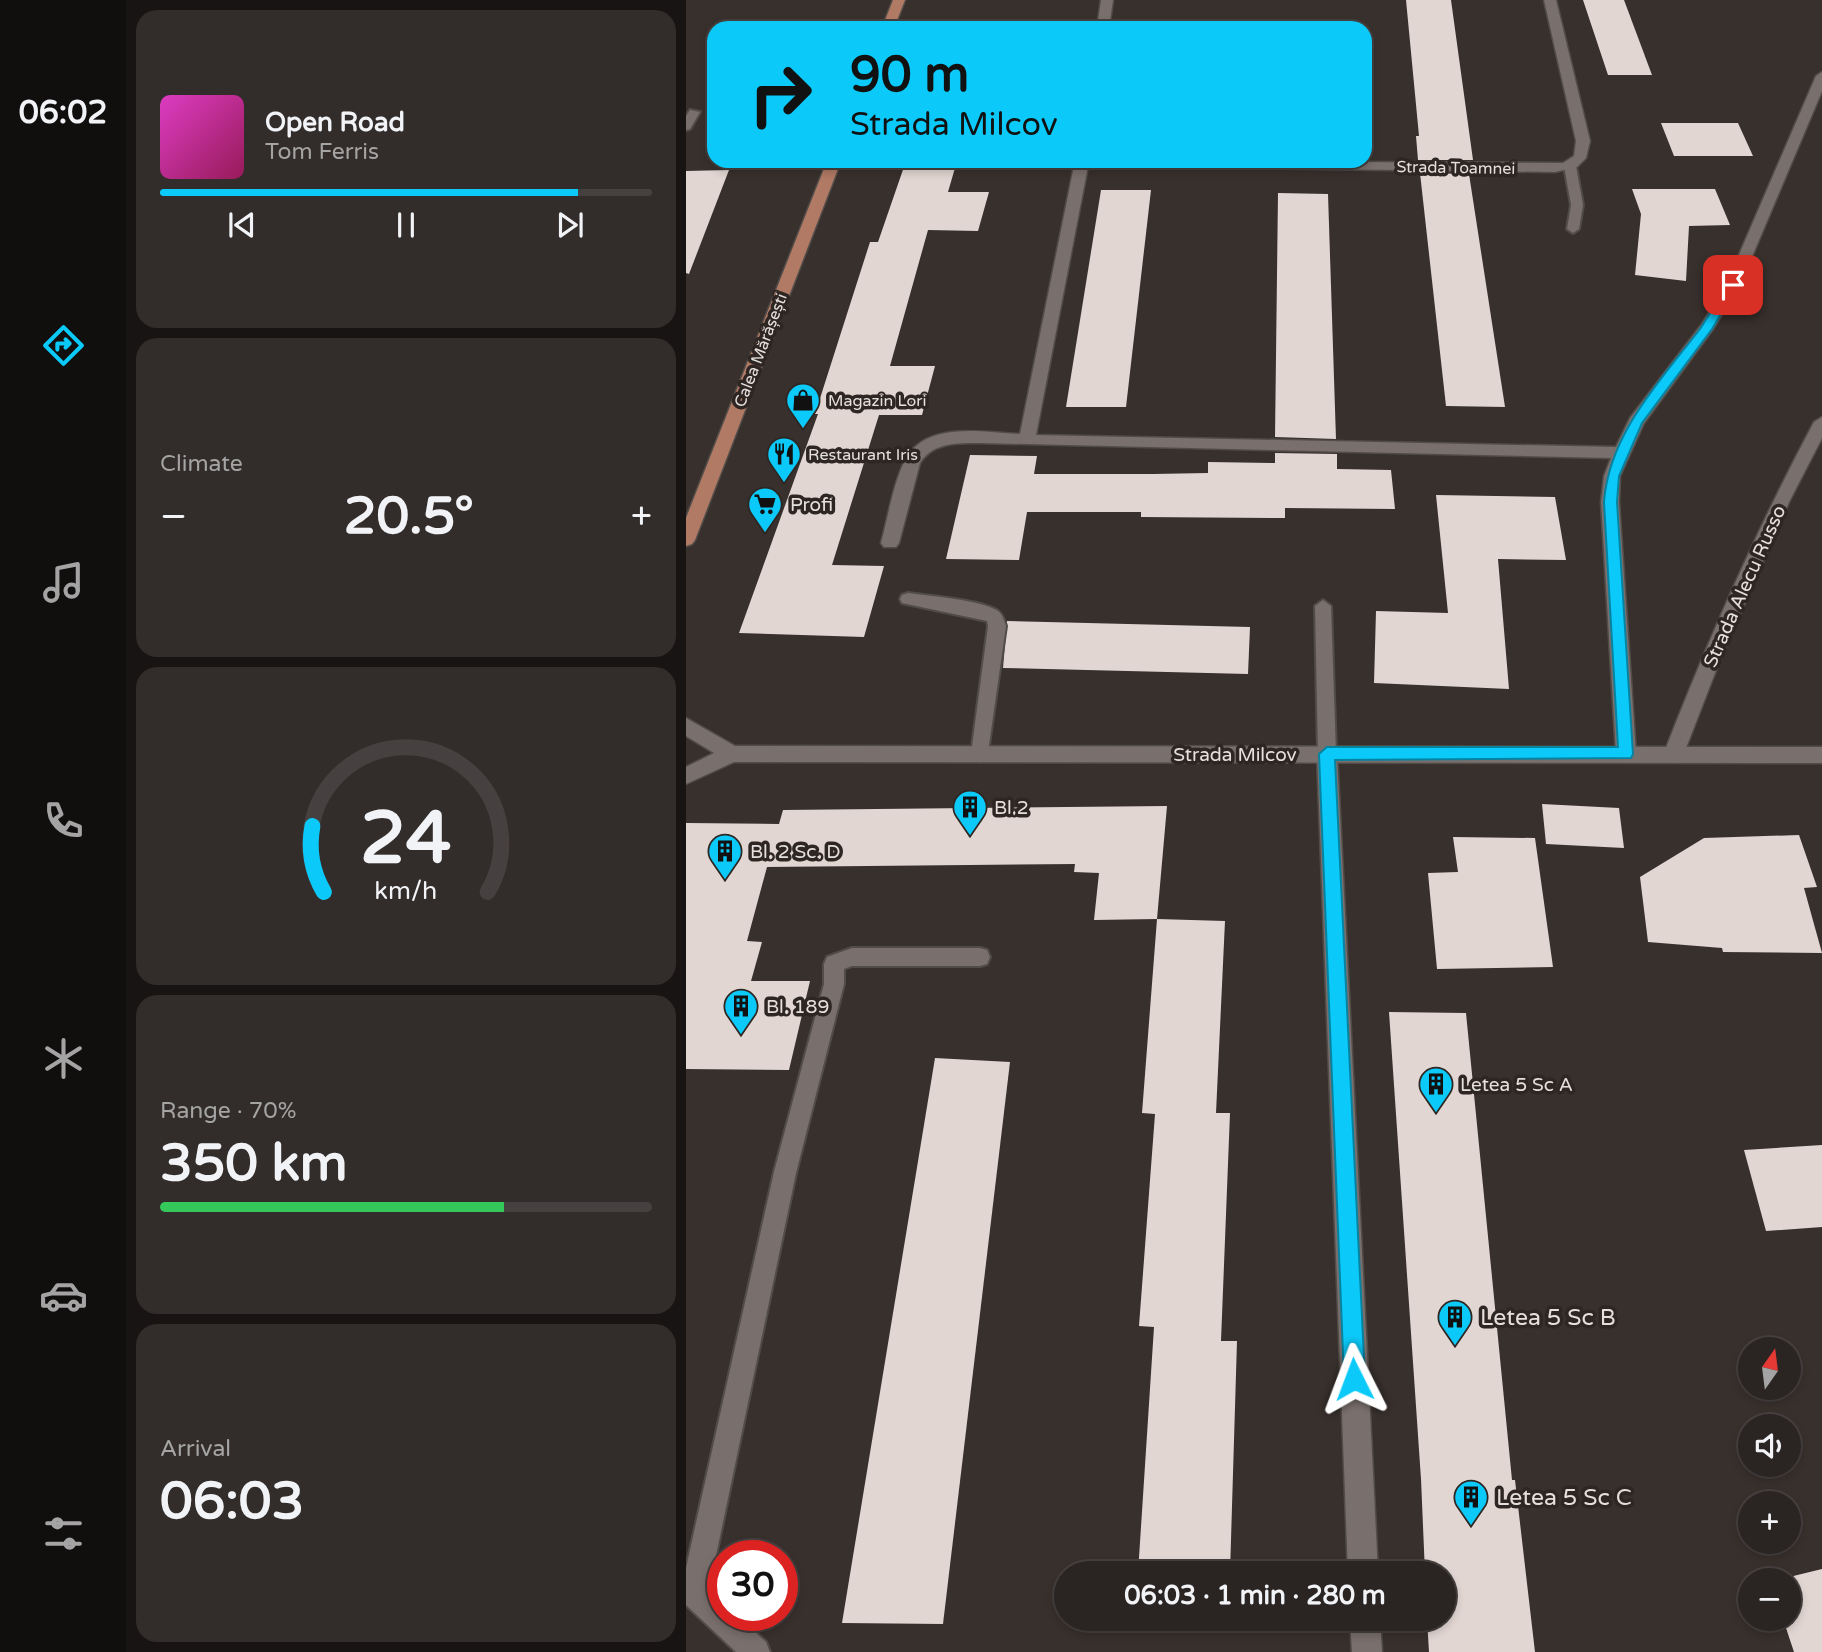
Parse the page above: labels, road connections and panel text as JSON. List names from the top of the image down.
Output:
{
  "streets": {
    "main road": ["Calea Mărășești"],
    "street": ["Strada Toamnei", "Strada Alecu Russo", "Strada Milcov"]
  },
  "crossings": [
    ["Strada Alecu Russo", "Strada Milcov"]
  ],
  "places": {
    "shop": ["Magazin Lori"],
    "restaurant": ["Restaurant Iris"],
    "supermarket": ["Profi"],
    "building": [
      "Bl.2",
      "Bl. 2 Sc. D",
      "Bl. 189",
      "Letea 5 Sc A",
      "Letea 5 Sc B",
      "Letea 5 Sc C"
    ]
  },
  "north": "top",
  "page": {
    "tabs": "06:02",
    "turn": ["90 m", "Strada Milcov"],
    "song": ["Open Road", "Tom Ferris"],
    "tile": [
      "Climate",
      ["Range · 70%", "350 km"],
      ["Arrival", "06:03"]
    ],
    "heat": ["−", "20.5°", "+"],
    "map_buttons": ["+", "−"],
    "limit": "30",
    "trip": "06:03 · 1 min · 280 m",
    "gauge": ["24", "km/h"]
  }
}
